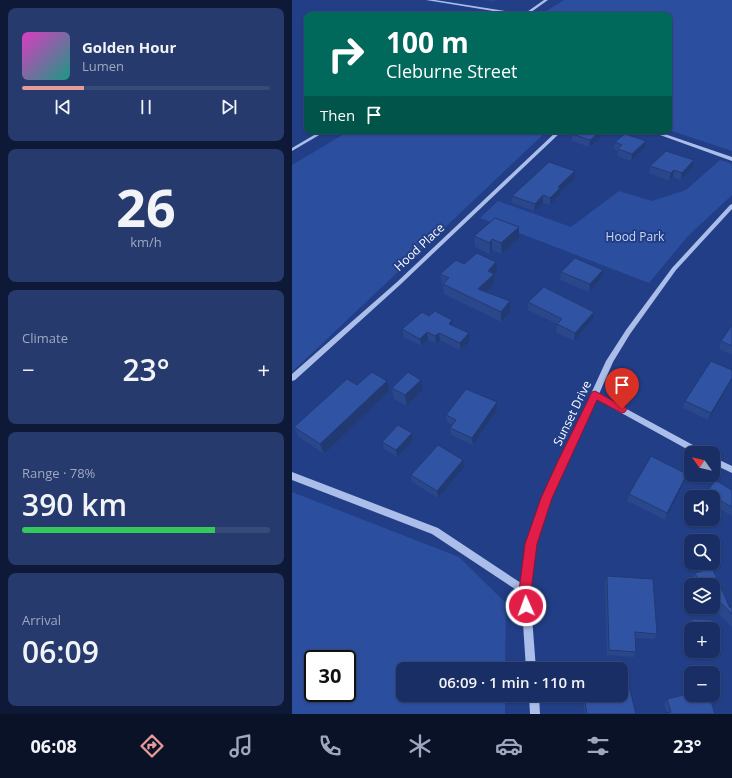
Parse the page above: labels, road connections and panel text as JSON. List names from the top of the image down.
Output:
{
  "streets": {
    "street": ["Hood Place", "Sunset Drive"]
  },
  "parks": ["Hood Park"],
  "north": "top left",
  "page": {
    "turn": ["100 m", "Cleburne Street"],
    "song": ["Golden Hour", "Lumen"],
    "then": "Then",
    "tile": [
      ["26", "km/h"],
      "Climate",
      ["Range · 78%", "390 km"],
      ["Arrival", "06:09"]
    ],
    "heat": ["−", "23°", "+"],
    "map_buttons": ["+", "−"],
    "limit": "30",
    "trip": "06:09 · 1 min · 110 m",
    "tabs": ["06:08", "23°"]
  }
}
